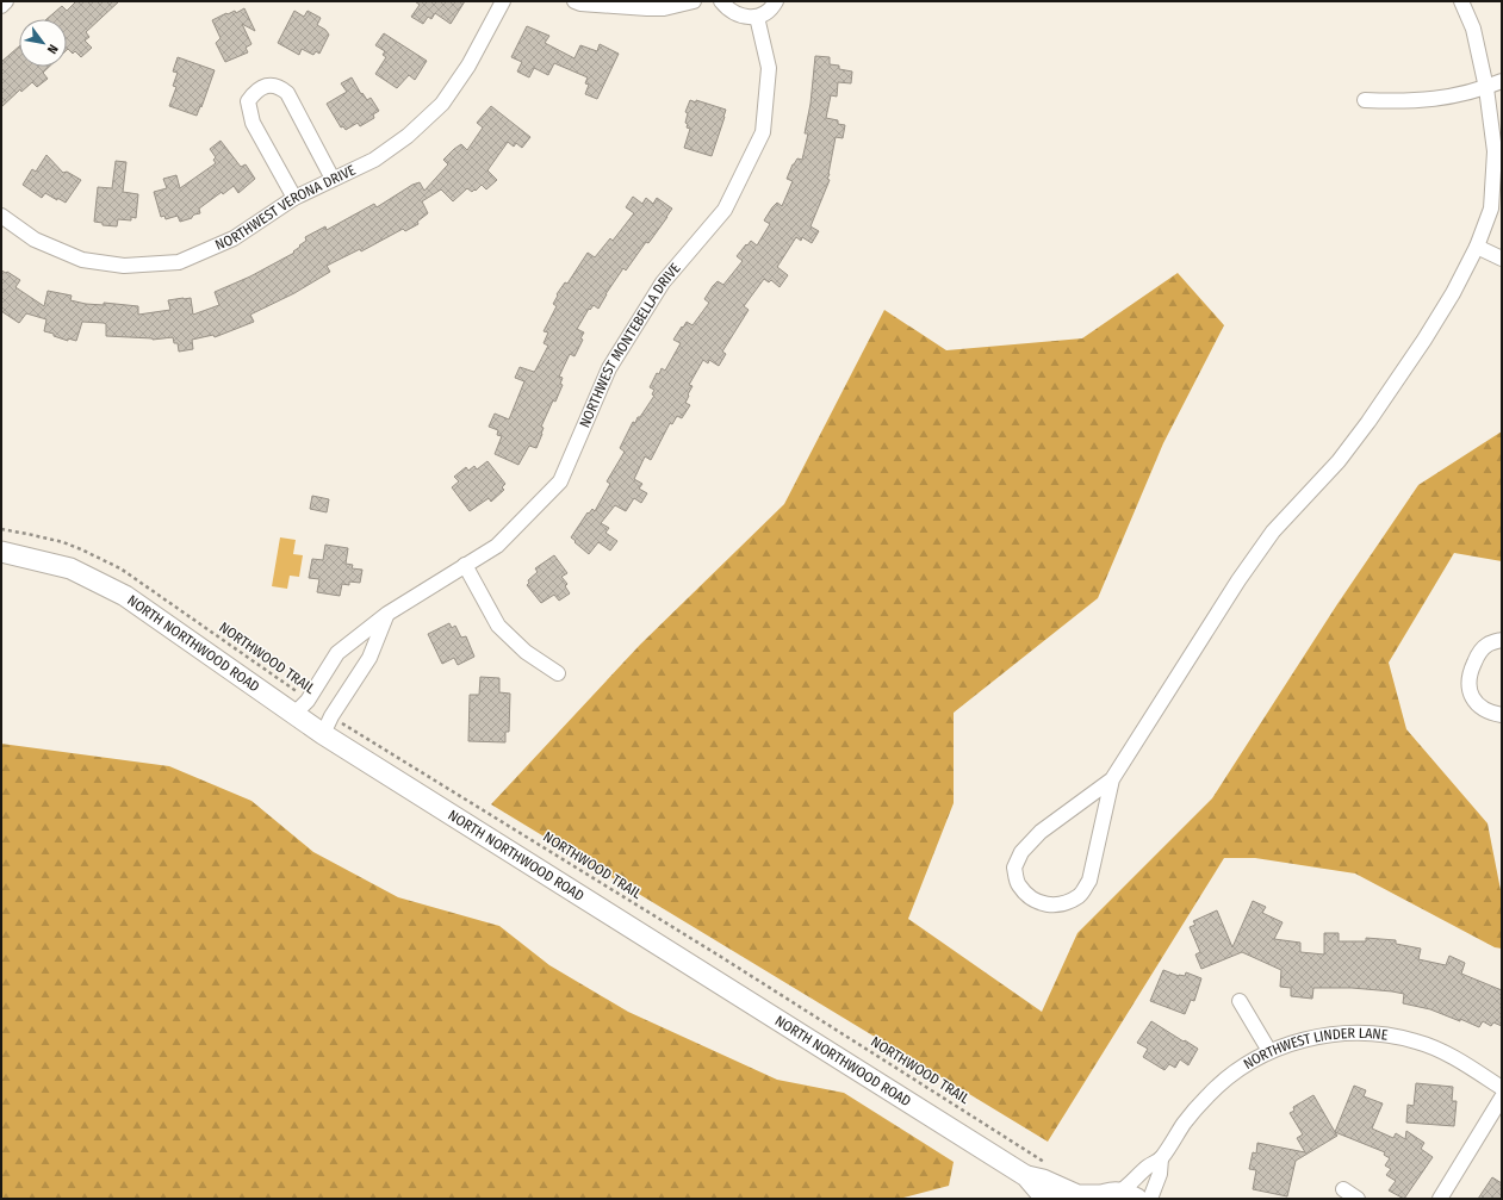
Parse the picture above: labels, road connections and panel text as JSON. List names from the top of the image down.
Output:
{
  "streets": {
    "street": [
      "NORTHWEST VERONA DRIVE",
      "NORTHWEST MONTEBELLA DRIVE",
      "NORTH NORTHWOOD ROAD",
      "NORTHWEST LINDER LANE"
    ],
    "path": ["NORTHWOOD TRAIL"]
  },
  "crossings": [
    ["NORTHWEST MONTEBELLA DRIVE", "NORTH NORTHWOOD ROAD"],
    ["NORTHWEST MONTEBELLA DRIVE", "NORTHWOOD TRAIL"],
    ["NORTH NORTHWOOD ROAD", "NORTHWOOD TRAIL"],
    ["NORTH NORTHWOOD ROAD", "NORTHWEST LINDER LANE"]
  ],
  "north": "bottom right"
}
